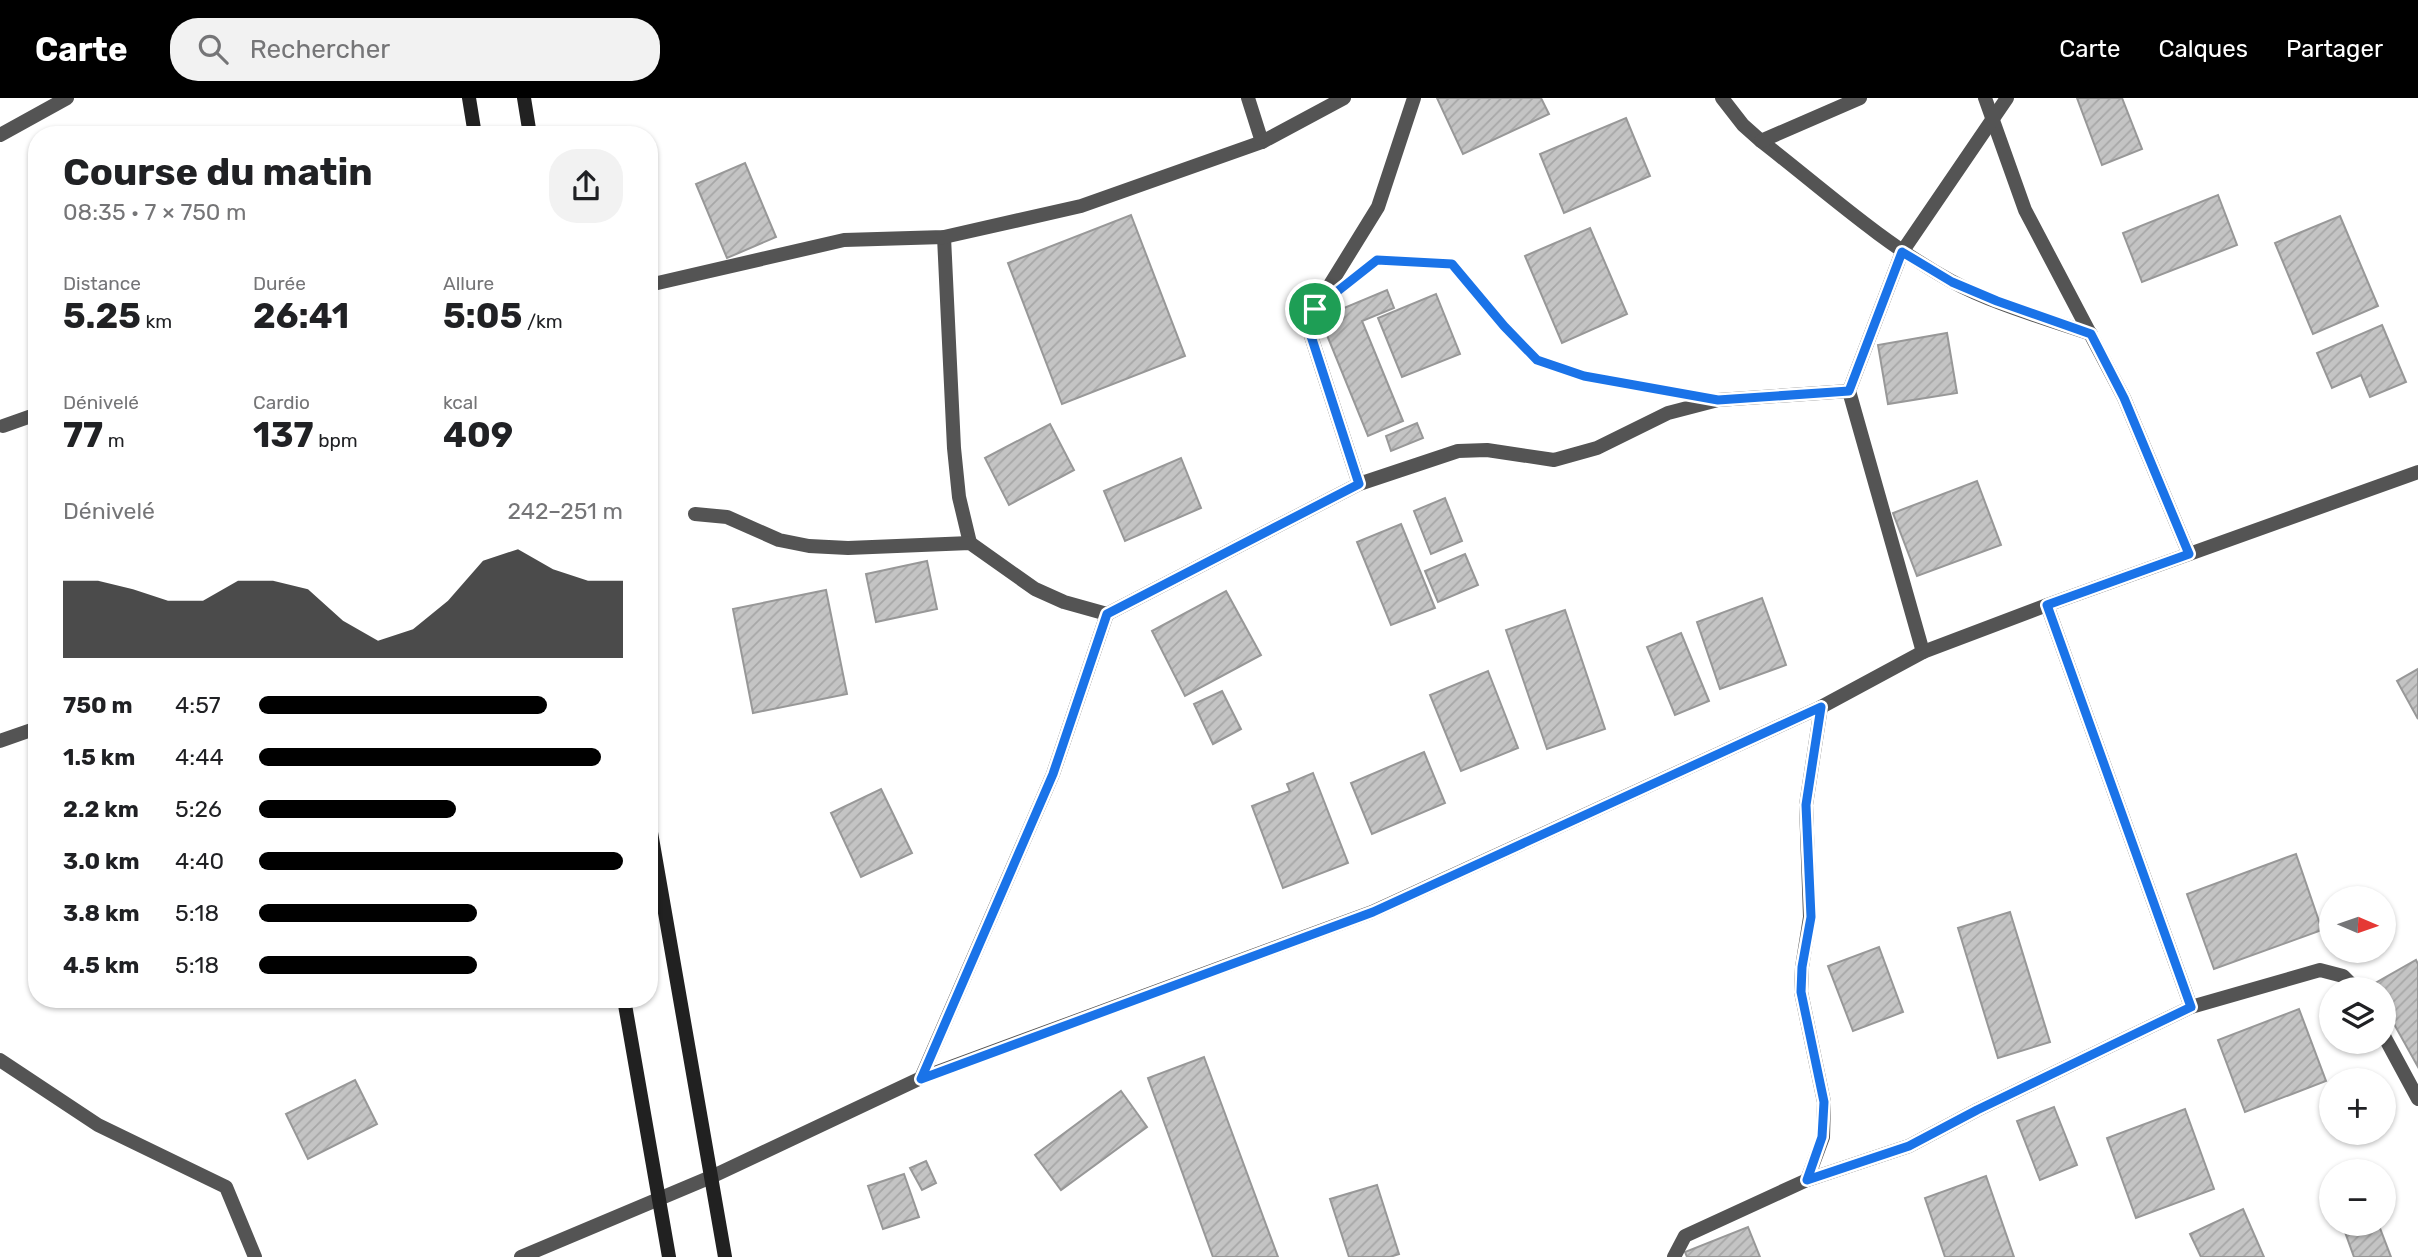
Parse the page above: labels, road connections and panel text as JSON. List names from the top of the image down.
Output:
{
  "north": "right",
  "page": {
    "header": "Carte",
    "search": "Rechercher",
    "nav": ["Carte", "Calques", "Partager"],
    "heading": ["Course du matin", "08:35 · 7 × 750 m"],
    "stats": [
      ["Distance", "5.25 km"],
      ["Durée", "26:41"],
      ["Allure", "5:05 /km"],
      ["Dénivelé", "77 m"],
      ["Cardio", "137 bpm"],
      ["kcal", "409"]
    ],
    "chart": ["Dénivelé", "242–251 m"],
    "list": [
      {
        "name": "750 m",
        "note": "4:57"
      },
      {
        "name": "1.5 km",
        "note": "4:44"
      },
      {
        "name": "2.2 km",
        "note": "5:26"
      },
      {
        "name": "3.0 km",
        "note": "4:40"
      },
      {
        "name": "3.8 km",
        "note": "5:18"
      },
      {
        "name": "4.5 km",
        "note": "5:18"
      }
    ],
    "map_buttons": ["+", "−"]
  }
}
